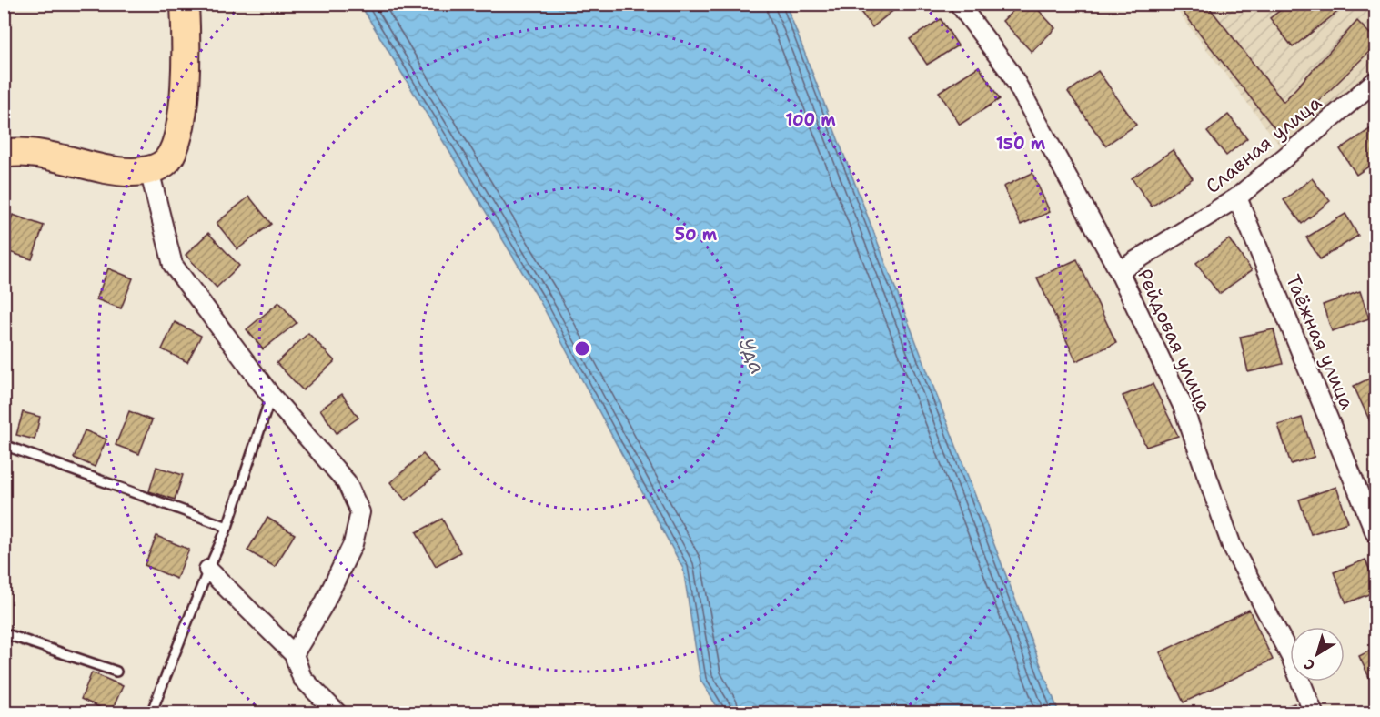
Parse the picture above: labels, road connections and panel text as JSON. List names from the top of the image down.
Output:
{
  "streets": {
    "street": ["Славная улица", "Рейдовая улица", "Таёжная улица"]
  },
  "crossings": [
    ["Славная улица", "Рейдовая улица"],
    ["Славная улица", "Таёжная улица"]
  ],
  "water": ["Уда"],
  "north": "bottom left",
  "rings": ["100 m", "150 m", "50 m"]
}
